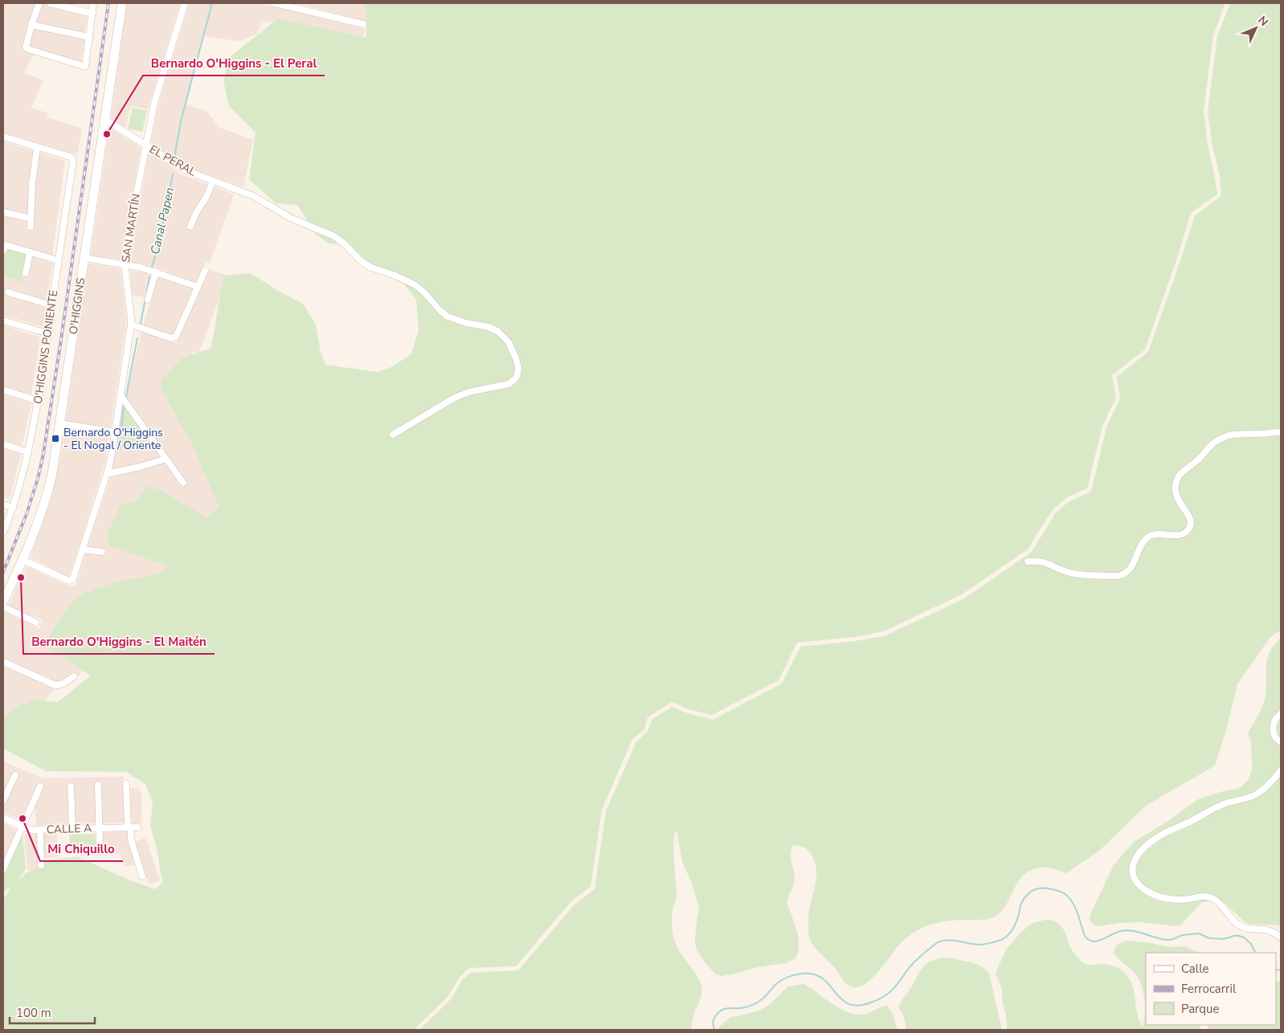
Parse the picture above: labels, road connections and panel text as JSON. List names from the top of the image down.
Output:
{
  "streets": {
    "street": [
      "EL PERAL",
      "SAN MARTÍN",
      "O'HIGGINS",
      "O'HIGGINS PONIENTE",
      "CALLE A"
    ]
  },
  "crossings": [
    ["EL PERAL", "SAN MARTÍN"],
    ["EL PERAL", "O'HIGGINS"],
    ["SAN MARTÍN", "O'HIGGINS"]
  ],
  "water": ["Canal Papen"],
  "places": {
    "other": ["Bernardo O'Higgins - El Peral", "Bernardo O'Higgins - El Maitén", "Mi Chiquillo"],
    "transit": ["Bernardo O'Higgins - El Nogal / Oriente"]
  },
  "legend": ["Calle", "Ferrocarril", "Parque"],
  "scale_bar": "100 m",
  "north": "top right"
}
